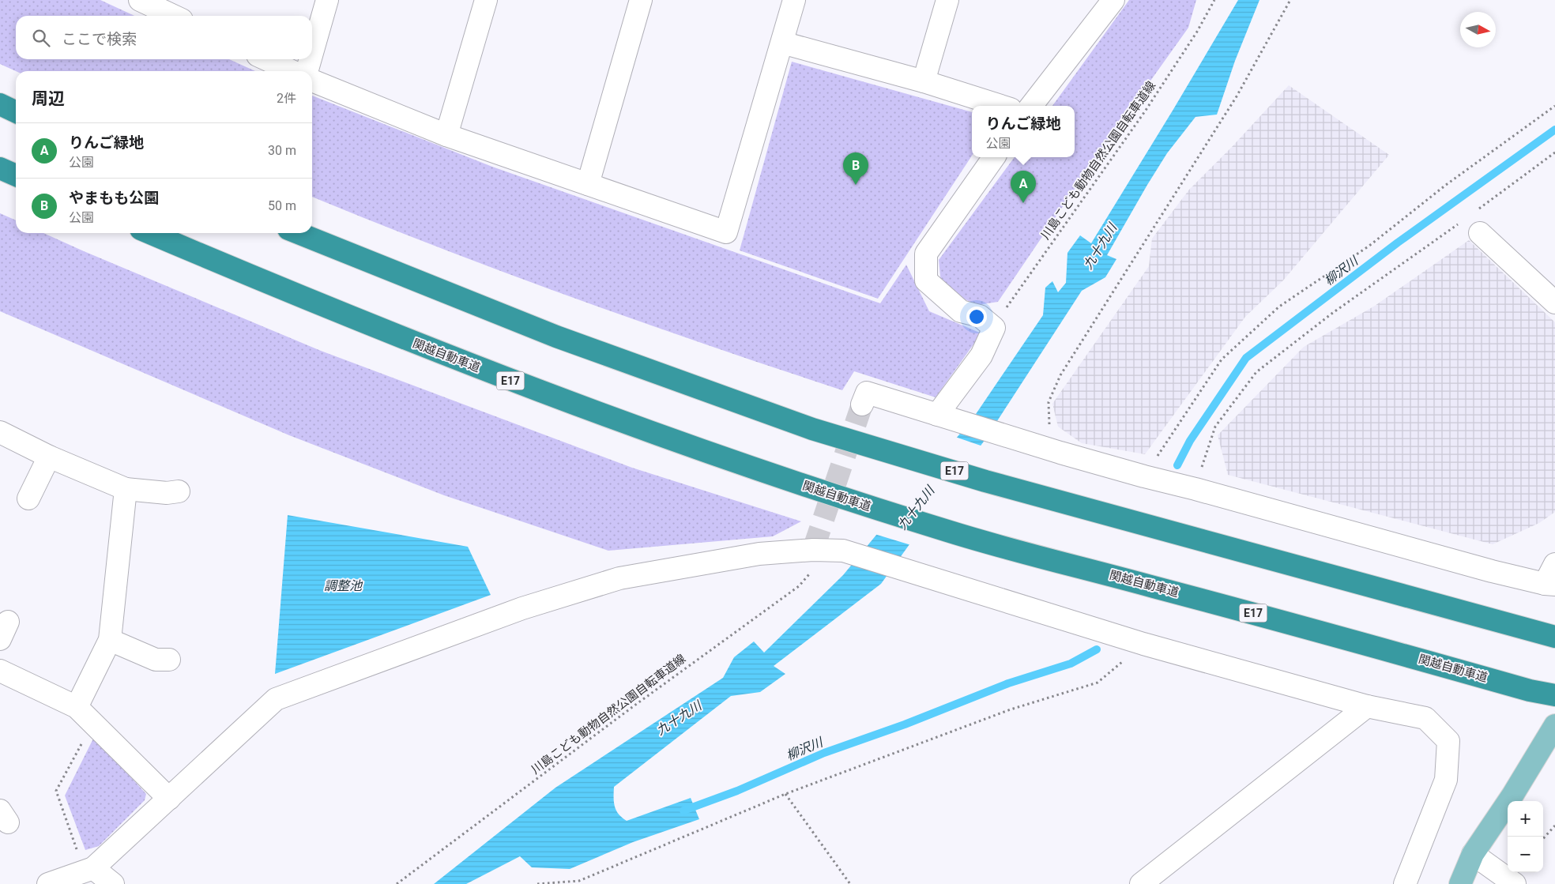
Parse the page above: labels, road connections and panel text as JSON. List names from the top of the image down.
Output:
{
  "streets": {
    "highway": ["関越自動車道", "E17"],
    "path": ["川島こども動物自然公園自転車道線"]
  },
  "water": ["九十九川", "柳沢川", "調整池"],
  "north": "right",
  "page": {
    "search": "ここで検索",
    "heading": ["周辺", "2件"],
    "popup": ["りんご緑地", "公園"],
    "list": [
      {
        "mark": "A",
        "name": "りんご緑地",
        "note": "公園",
        "value": "30 m"
      },
      {
        "mark": "B",
        "name": "やまもも公園",
        "note": "公園",
        "value": "50 m"
      }
    ],
    "pins": ["B", "A"],
    "map_buttons": ["+", "−"]
  }
}
